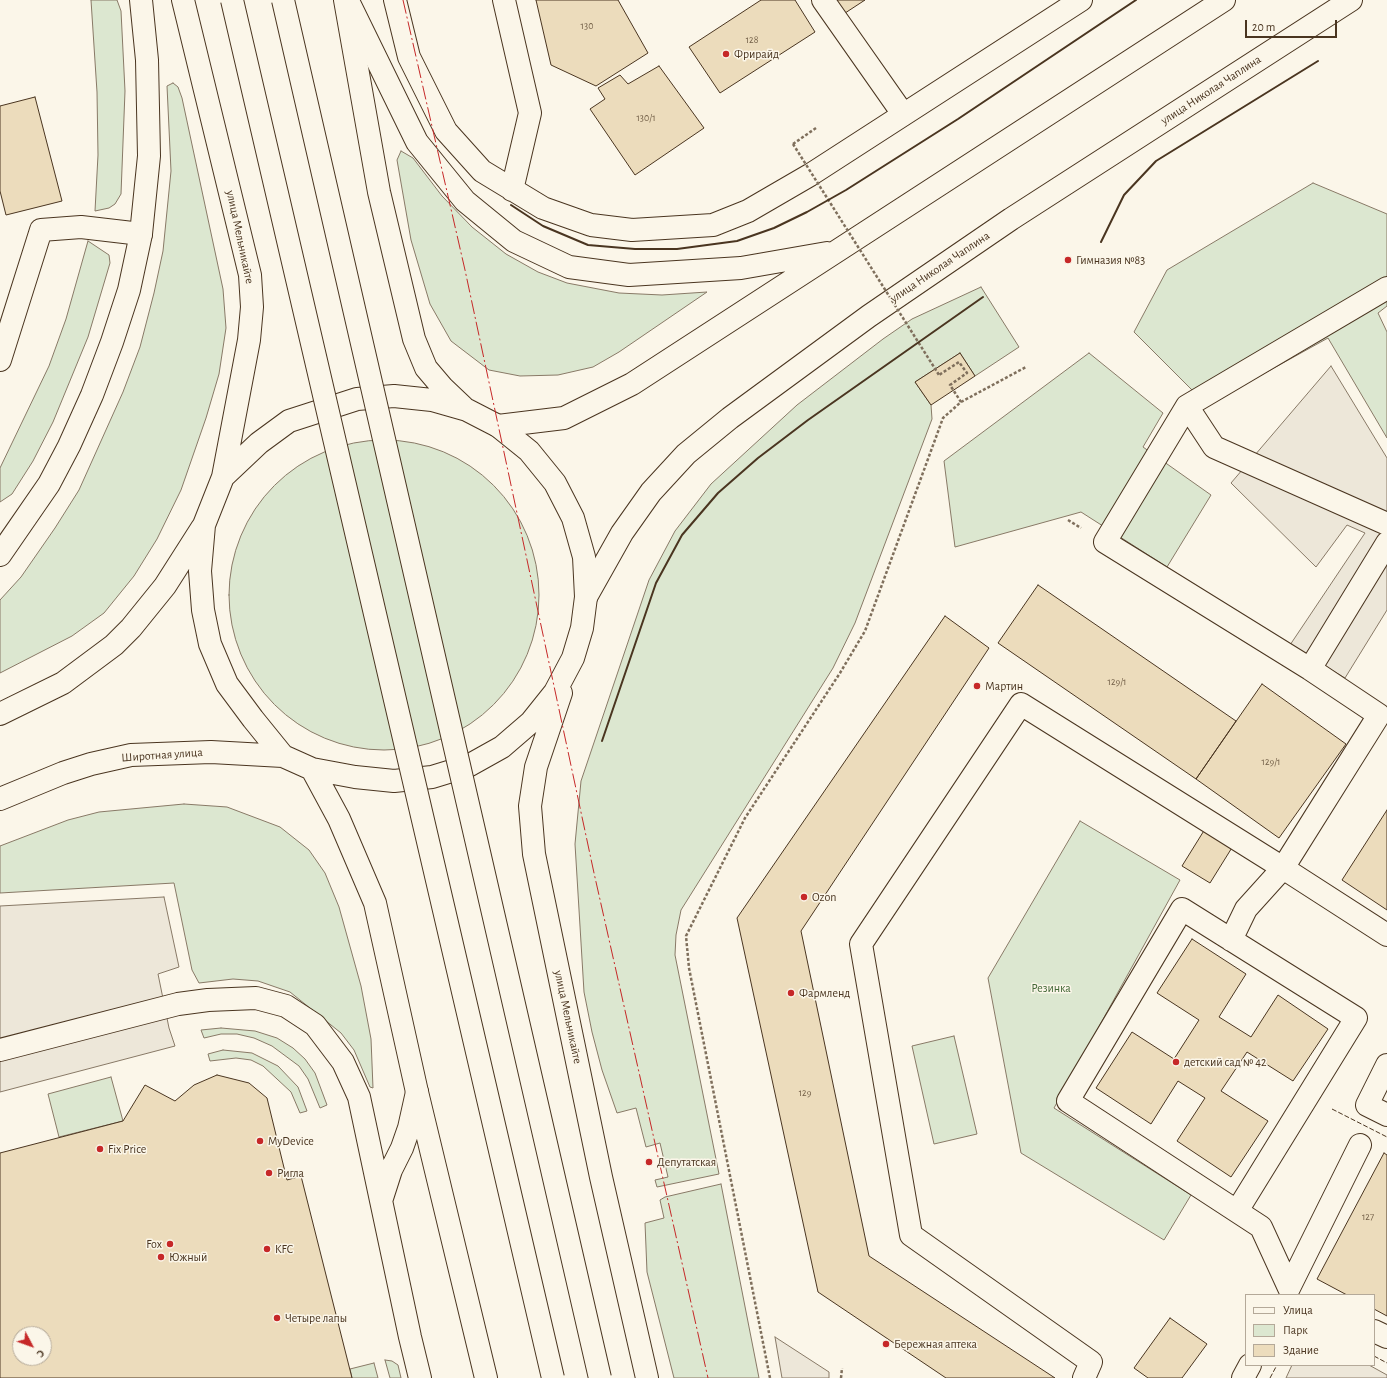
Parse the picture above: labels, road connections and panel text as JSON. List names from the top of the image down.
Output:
{
  "streets": {
    "main road": ["улица Николая Чаплина", "улица Мельникайте", "Широтная улица"]
  },
  "parks": ["Резинка"],
  "places": [
    "Фрирайд",
    "Гимназия №83",
    "Мартин",
    "Ozon",
    "Фармленд",
    "детский сад № 42",
    "MyDevice",
    "Fix Price",
    "Депутатская",
    "Ригла",
    "Fox",
    "KFC",
    "Южный",
    "Четыре лапы",
    "Бережная аптека"
  ],
  "house_numbers": [
    "130",
    "128",
    "130/1",
    "129/1",
    "129/1",
    "129",
    "127"
  ],
  "legend": ["Улица", "Парк", "Здание"],
  "scale_bar": "20 m",
  "north": "bottom right"
}
